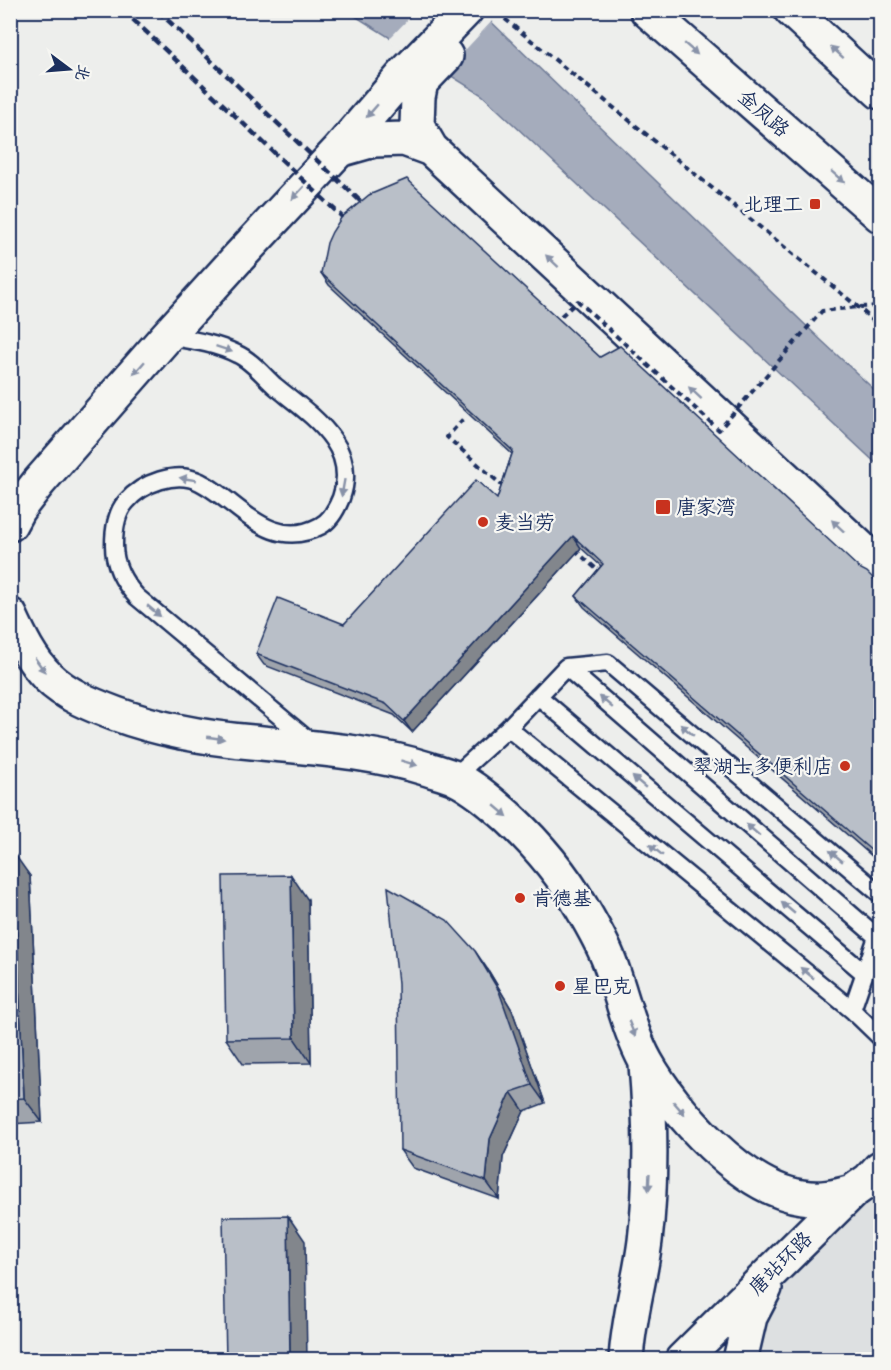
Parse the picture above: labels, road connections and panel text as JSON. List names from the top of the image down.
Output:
{
  "streets": {
    "main road": ["金凤路", "唐站环路"]
  },
  "places": {
    "transit": ["北理工", "唐家湾"],
    "other": [
      "麦当劳",
      "翠湖士多便利店",
      "肯德基",
      "星巴克"
    ]
  },
  "north": "right"
}
